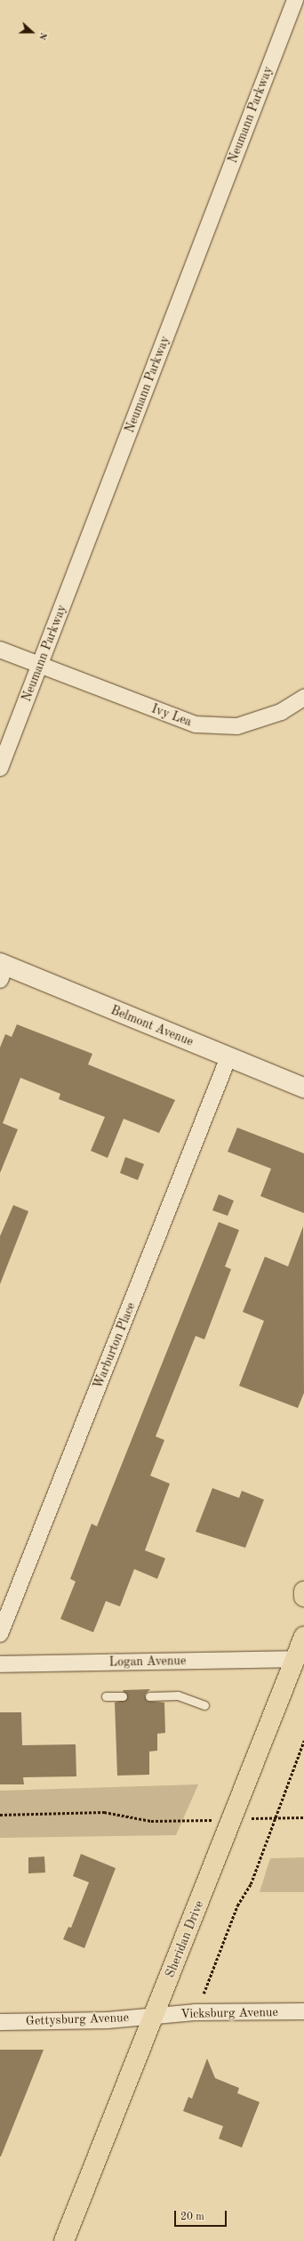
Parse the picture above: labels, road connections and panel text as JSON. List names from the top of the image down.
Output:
{
  "streets": {
    "main road": ["Sheridan Drive"],
    "street": [
      "Neumann Parkway",
      "Ivy Lea",
      "Belmont Avenue",
      "Warburton Place",
      "Logan Avenue",
      "Vicksburg Avenue",
      "Gettysburg Avenue"
    ]
  },
  "crossings": [
    ["Neumann Parkway", "Ivy Lea"],
    ["Belmont Avenue", "Warburton Place"],
    ["Logan Avenue", "Sheridan Drive"],
    ["Sheridan Drive", "Vicksburg Avenue"],
    ["Sheridan Drive", "Gettysburg Avenue"],
    ["Vicksburg Avenue", "Gettysburg Avenue"]
  ],
  "scale_bar": "20 m",
  "north": "right"
}
